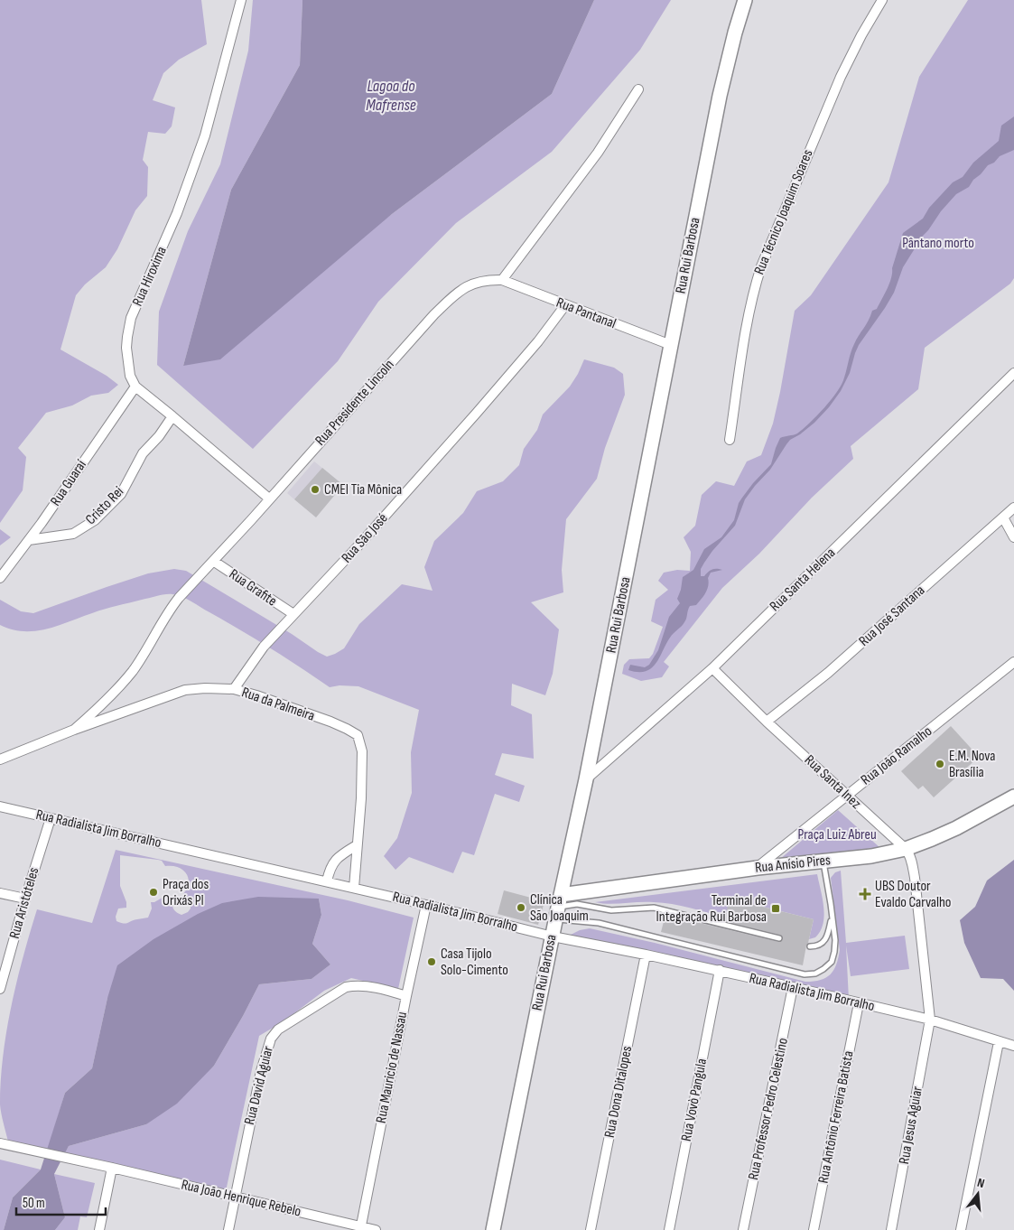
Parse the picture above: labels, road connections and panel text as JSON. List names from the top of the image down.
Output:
{
  "streets": {
    "street": [
      "Rua Técnico Joaquim Soares",
      "Rua Rui Barbosa",
      "Rua Hiroxima",
      "Rua Pantanal",
      "Rua Presidente Lincoln",
      "Rua Guaraí",
      "Cristo Rei",
      "Rua São José",
      "Rua Santa Helena",
      "Rua Grafite",
      "Rua José Santana",
      "Rua da Palmeira",
      "Rua João Ramalho",
      "Rua Santa Inez",
      "Rua Radialista Jim Borralho",
      "Rua Anísio Pires",
      "Rua Aristóteles",
      "Rua Mauricio de Nassau",
      "Rua David Aguiar",
      "Rua Dona Ditalopes",
      "Rua Vovò Pangula",
      "Rua Professor Pedro Celestino",
      "Rua Antônio Ferreira Batista",
      "Rua Jesus Aguiar",
      "Rua João Henrique Rebelo"
    ]
  },
  "crossings": [
    ["Rua Rui Barbosa", "Rua Pantanal"],
    ["Rua Rui Barbosa", "Rua Santa Helena"],
    ["Rua Rui Barbosa", "Rua Radialista Jim Borralho"],
    ["Rua Rui Barbosa", "Rua Anísio Pires"],
    ["Rua Hiroxima", "Rua Guaraí"],
    ["Rua Pantanal", "Rua Presidente Lincoln"],
    ["Rua Pantanal", "Rua São José"],
    ["Rua Presidente Lincoln", "Rua Grafite"],
    ["Rua Presidente Lincoln", "Rua da Palmeira"],
    ["Rua Guaraí", "Cristo Rei"],
    ["Rua São José", "Rua Grafite"],
    ["Rua São José", "Rua da Palmeira"],
    ["Rua Santa Helena", "Rua Santa Inez"],
    ["Rua José Santana", "Rua Santa Inez"],
    ["Rua da Palmeira", "Rua Radialista Jim Borralho"],
    ["Rua João Ramalho", "Rua Santa Inez"],
    ["Rua João Ramalho", "Rua Anísio Pires"],
    ["Rua Santa Inez", "Rua Radialista Jim Borralho"],
    ["Rua Santa Inez", "Rua Anísio Pires"],
    ["Rua Santa Inez", "Rua Jesus Aguiar"],
    ["Rua Radialista Jim Borralho", "Rua Aristóteles"],
    ["Rua Radialista Jim Borralho", "Rua Mauricio de Nassau"],
    ["Rua Radialista Jim Borralho", "Rua Dona Ditalopes"],
    ["Rua Radialista Jim Borralho", "Rua Vovò Pangula"],
    ["Rua Radialista Jim Borralho", "Rua Professor Pedro Celestino"],
    ["Rua Radialista Jim Borralho", "Rua Antônio Ferreira Batista"],
    ["Rua Radialista Jim Borralho", "Rua Jesus Aguiar"],
    ["Rua Mauricio de Nassau", "Rua David Aguiar"],
    ["Rua Mauricio de Nassau", "Rua João Henrique Rebelo"],
    ["Rua David Aguiar", "Rua João Henrique Rebelo"]
  ],
  "water": ["Lagoa do Mafrense"],
  "parks": ["Pântano morto", "Praça Luiz Abreu"],
  "places": {
    "other": [
      "CMEI Tia Mônica",
      "E.M. Nova Brasília",
      "Praça dos Orixás PI",
      "Clínica São Joaquim",
      "Casa Tijolo Solo-Cimento"
    ],
    "health": ["UBS Doutor Evaldo Carvalho"],
    "transit": ["Terminal de Integração Rui Barbosa"]
  },
  "scale_bar": "50 m",
  "north": "top"
}
